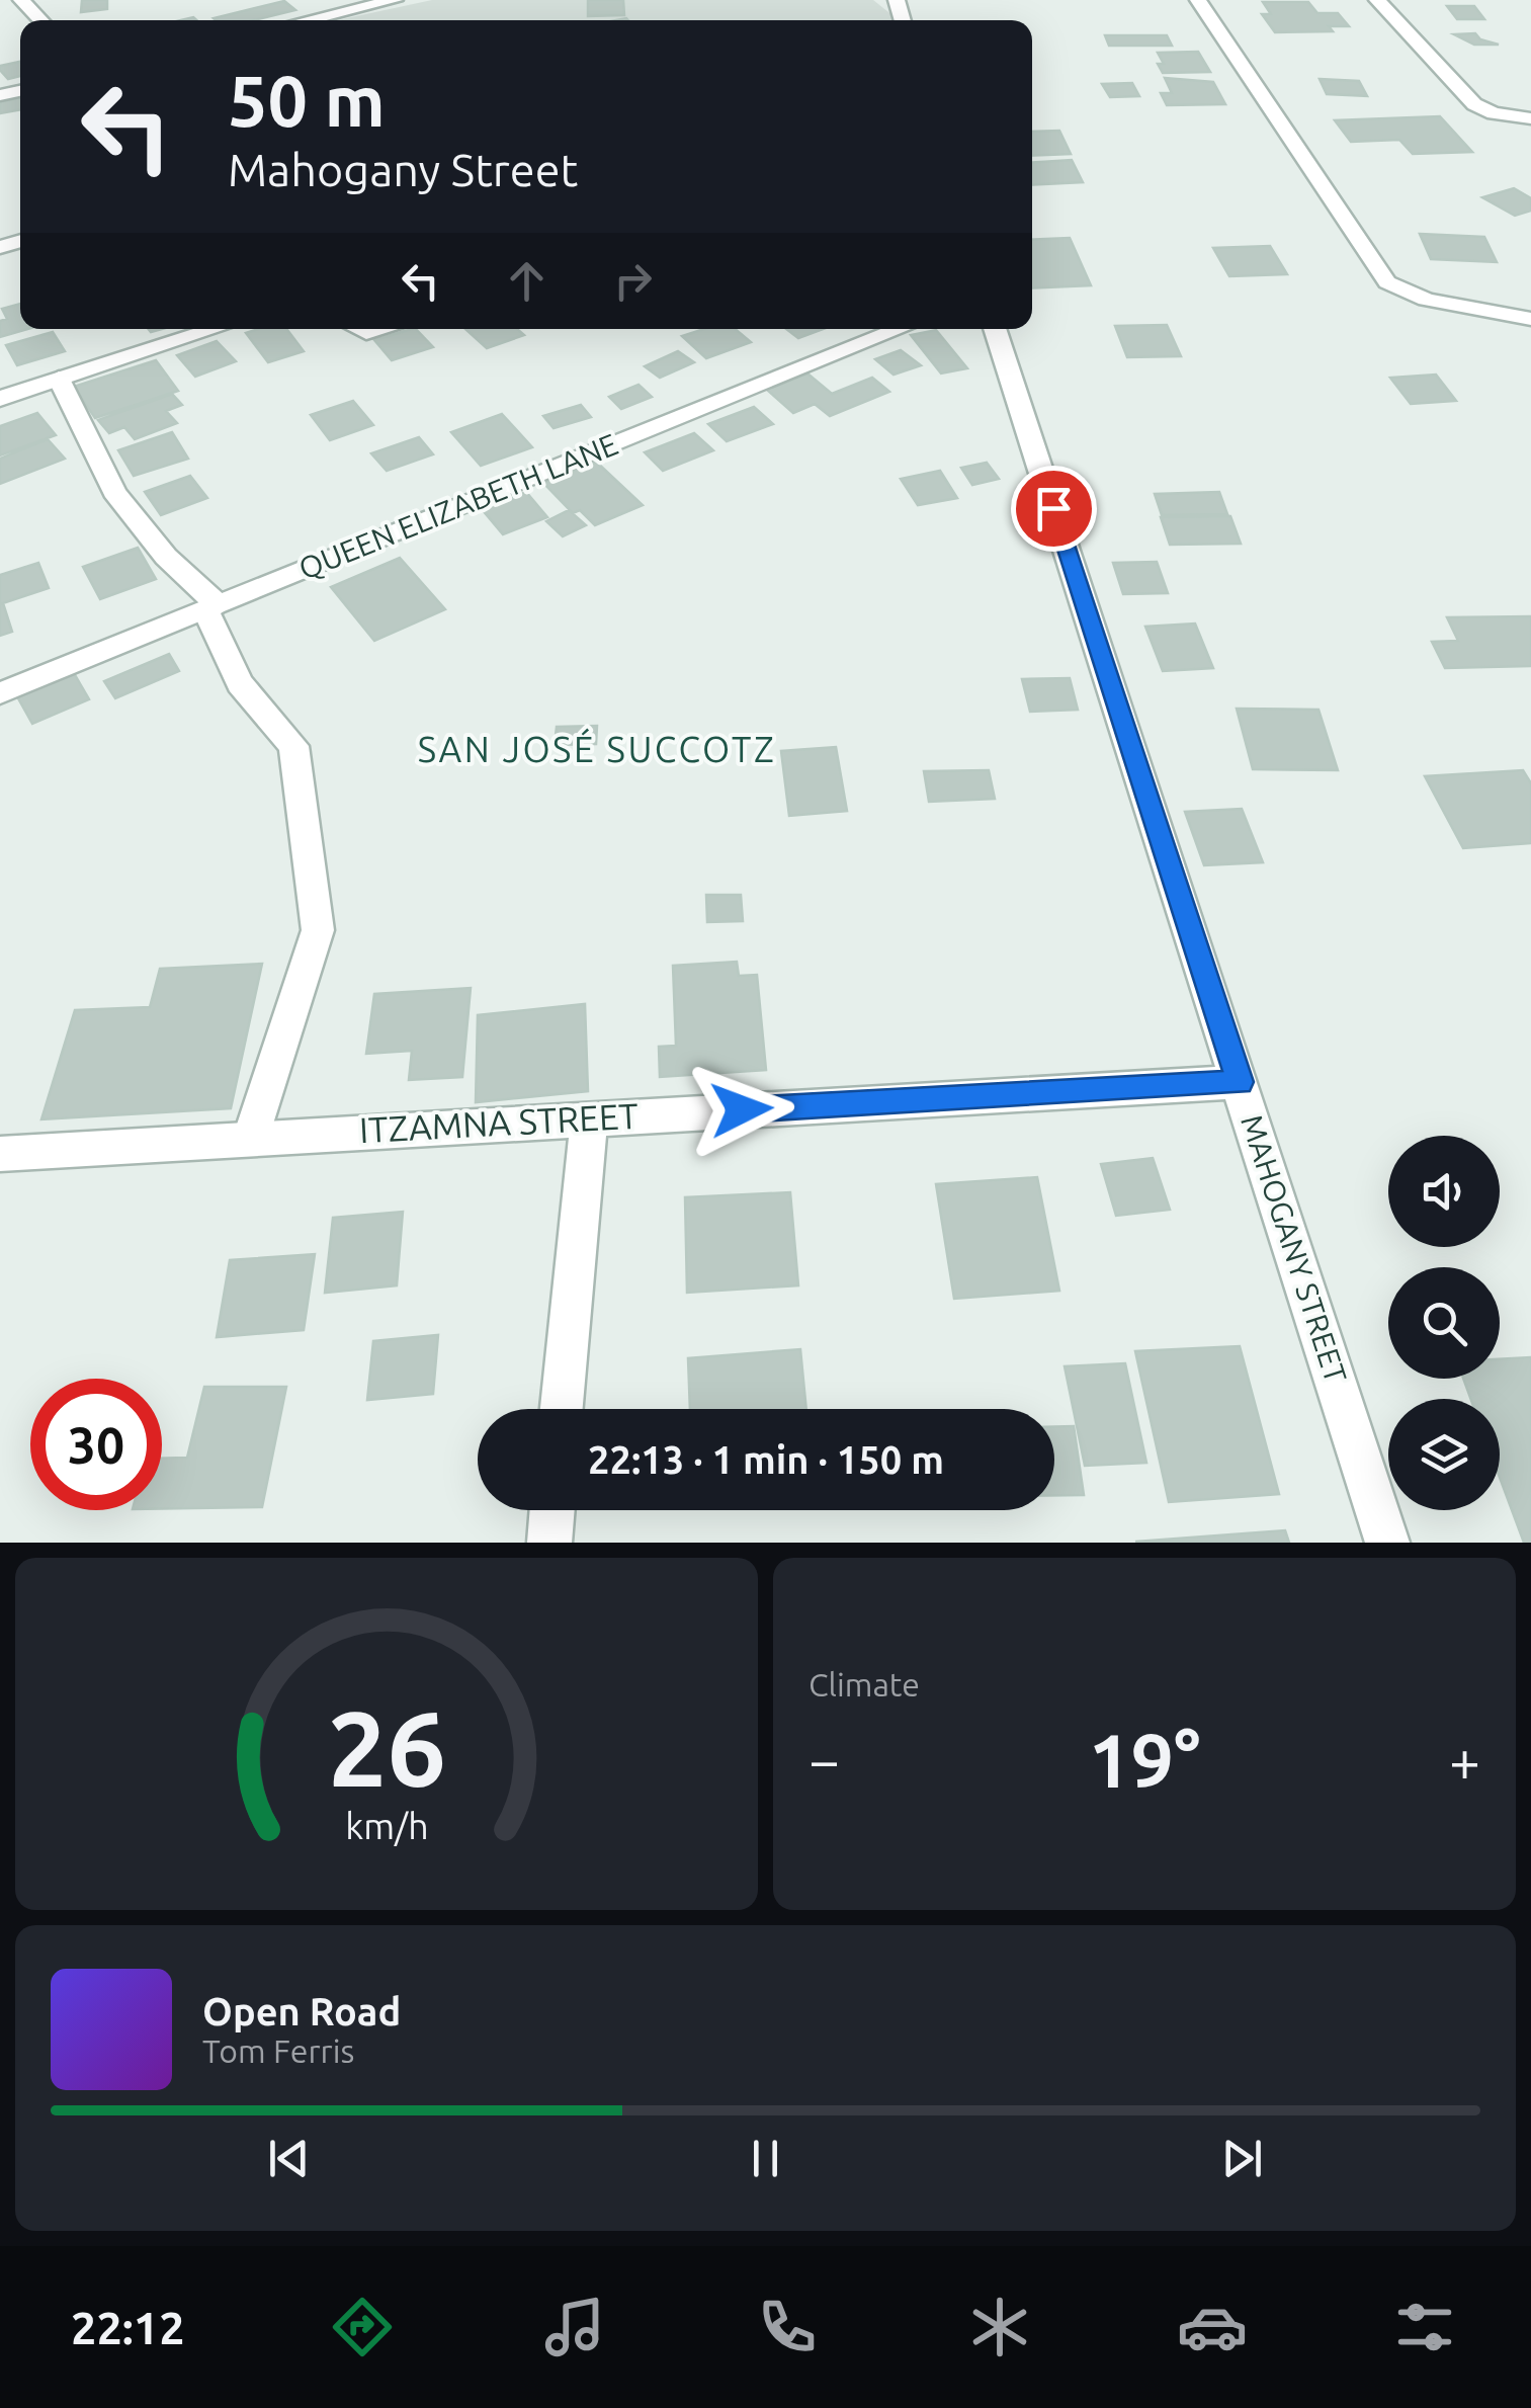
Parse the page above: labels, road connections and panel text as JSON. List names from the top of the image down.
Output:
{
  "streets": {
    "street": ["QUEEN ELIZABETH LANE", "ITZAMNA STREET", "MAHOGANY STREET"]
  },
  "crossings": [
    ["ITZAMNA STREET", "MAHOGANY STREET"]
  ],
  "districts": ["SAN JOSÉ SUCCOTZ"],
  "page": {
    "turn": ["50 m", "Mahogany Street"],
    "limit": "30",
    "trip": "22:13 · 1 min · 150 m",
    "tile": "Climate",
    "heat": ["−", "19°", "+"],
    "song": ["Open Road", "Tom Ferris"],
    "tabs": "22:12",
    "gauge": ["26", "km/h"]
  }
}
